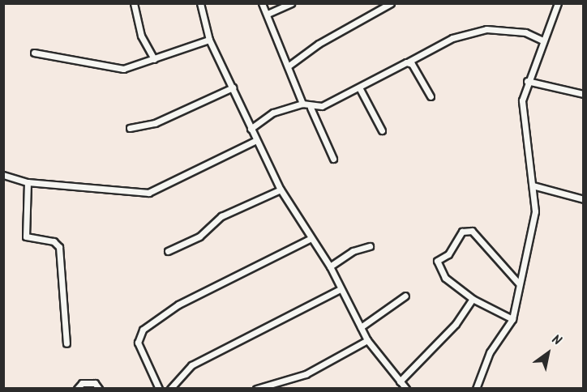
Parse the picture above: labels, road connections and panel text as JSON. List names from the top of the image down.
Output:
{
  "north": "top right"
}
